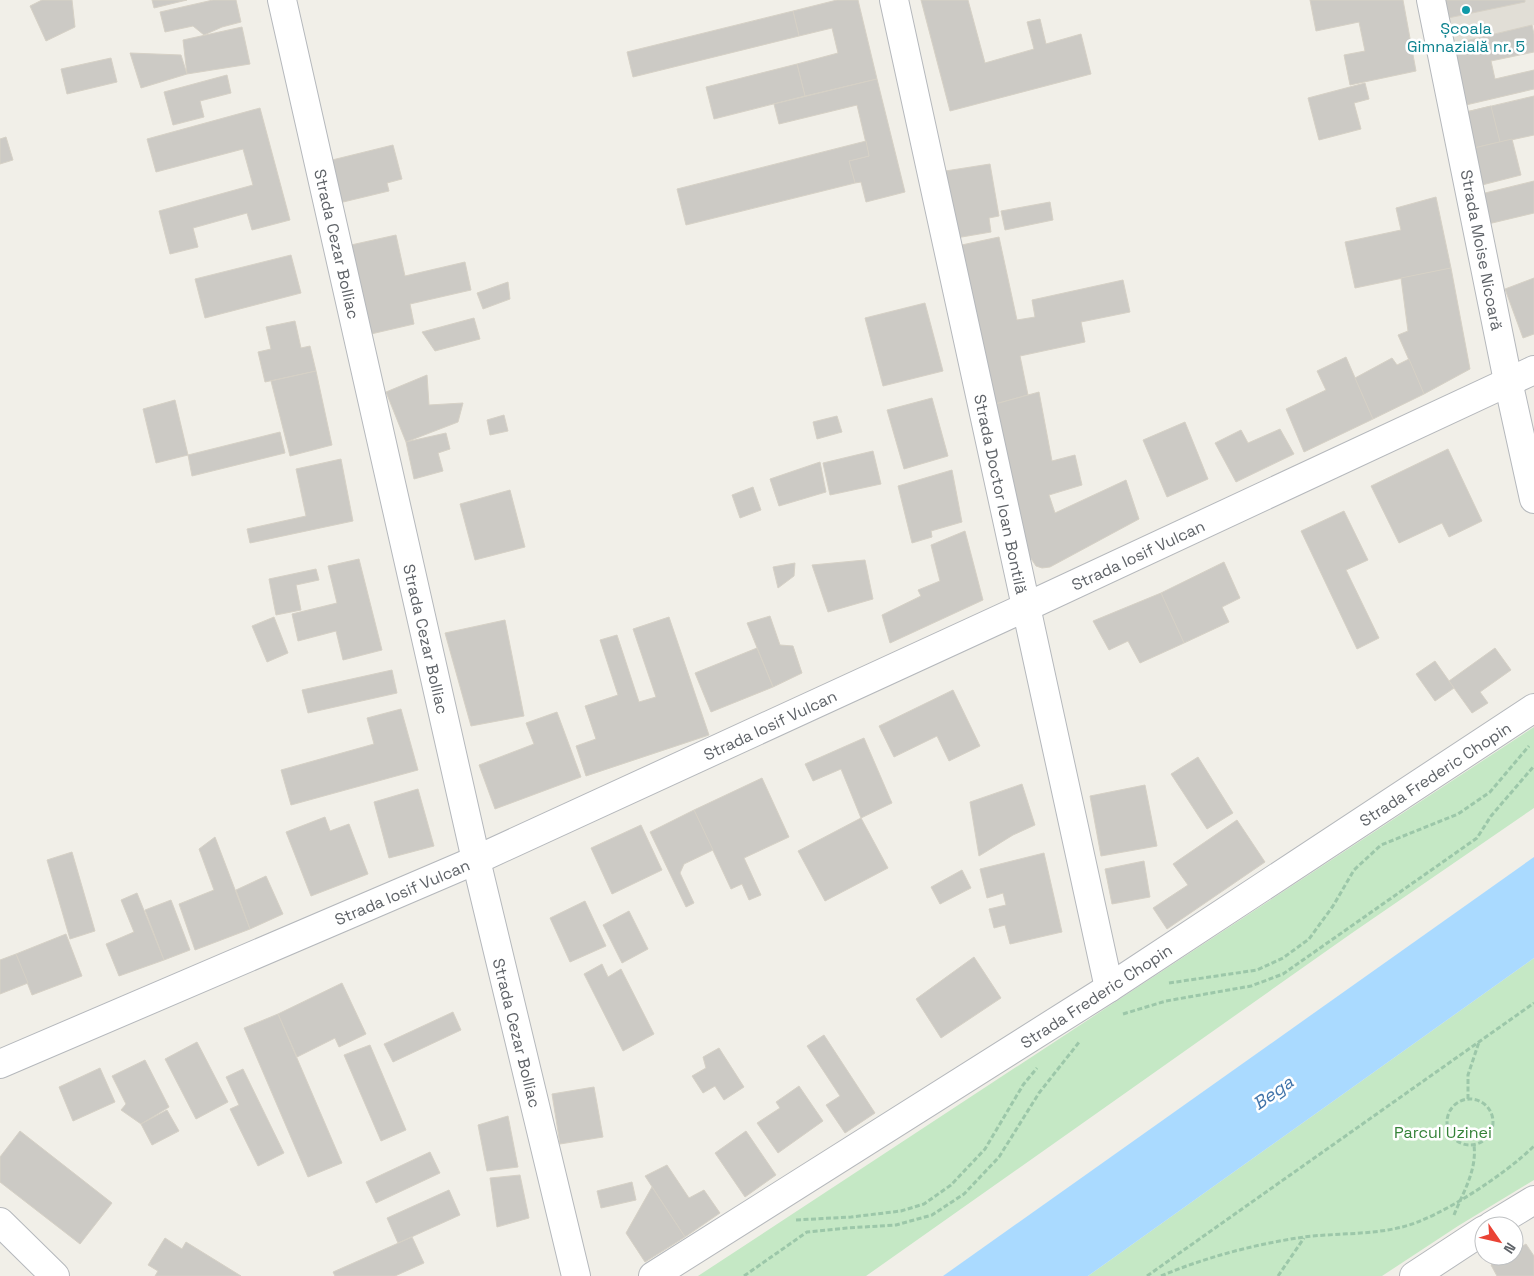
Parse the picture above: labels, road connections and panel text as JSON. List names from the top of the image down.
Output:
{
  "streets": {
    "street": [
      "Strada Cezar Bolliac",
      "Strada Moise Nicoară",
      "Strada Doctor Ioan Bontilă",
      "Strada Iosif Vulcan",
      "Strada Frederic Chopin"
    ]
  },
  "crossings": [
    ["Strada Cezar Bolliac", "Strada Iosif Vulcan"],
    ["Strada Moise Nicoară", "Strada Iosif Vulcan"],
    ["Strada Doctor Ioan Bontilă", "Strada Iosif Vulcan"],
    ["Strada Doctor Ioan Bontilă", "Strada Frederic Chopin"]
  ],
  "water": ["Bega"],
  "parks": ["Parcul Uzinei"],
  "places": ["Școala Gimnazială nr. 5"],
  "north": "bottom right"
}
